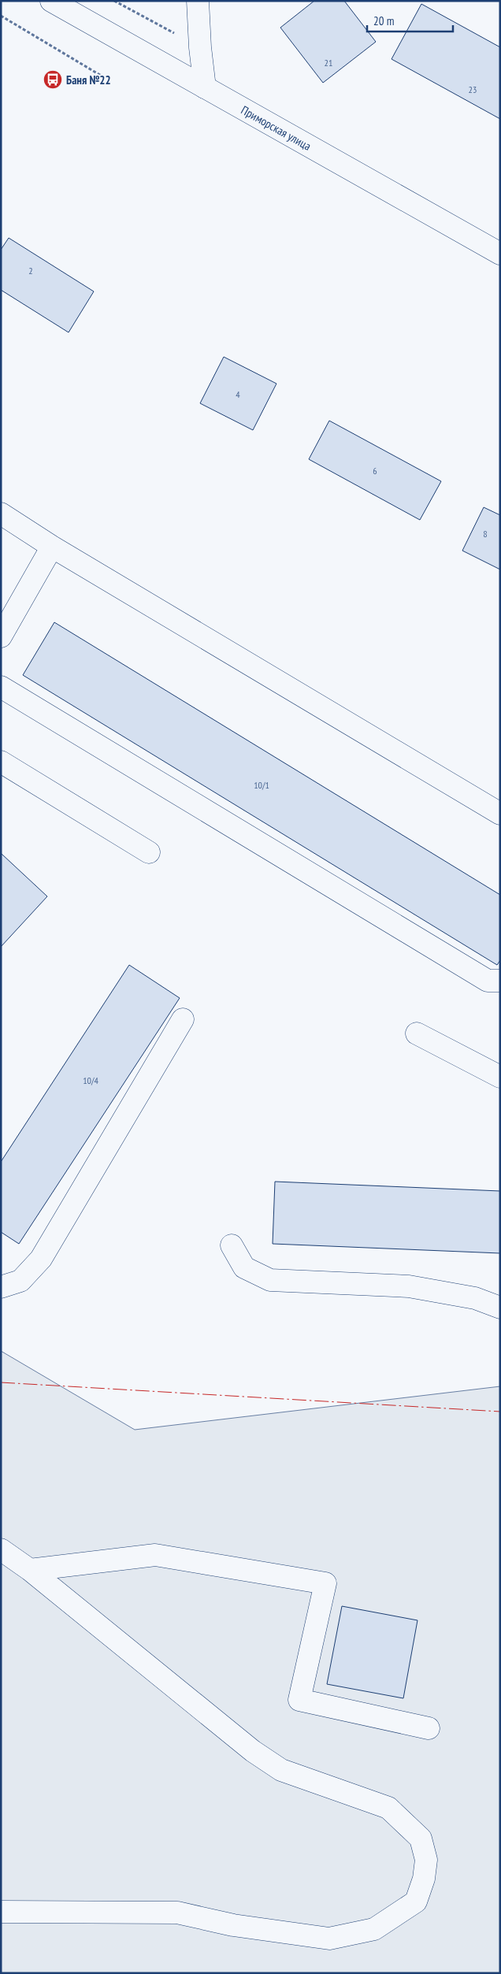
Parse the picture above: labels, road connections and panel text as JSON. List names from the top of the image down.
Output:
{
  "streets": {
    "main road": ["Приморская улица"]
  },
  "places": {
    "bus stop": ["Баня №22"]
  },
  "house_numbers": [
    "21",
    "23",
    "2",
    "4",
    "6",
    "8",
    "10/1",
    "10/4"
  ],
  "scale_bar": "20 m"
}
